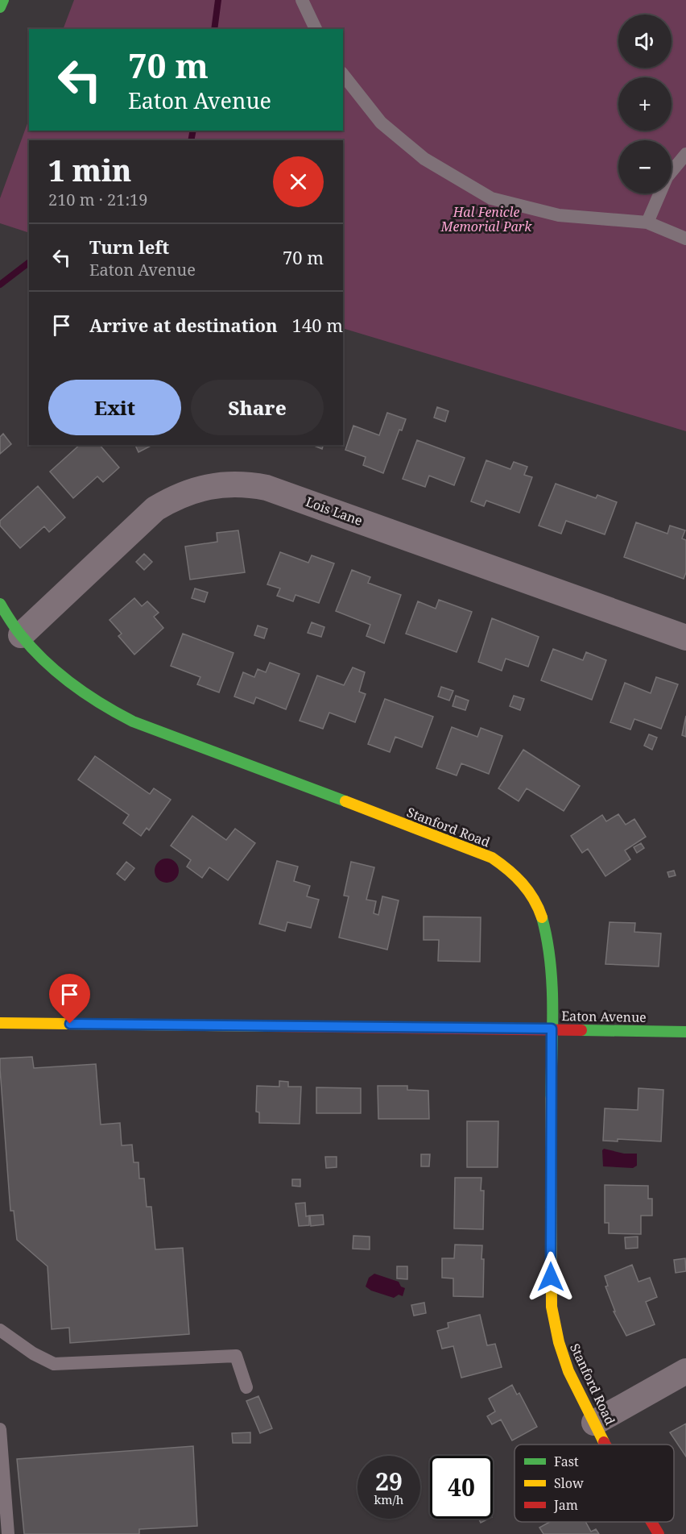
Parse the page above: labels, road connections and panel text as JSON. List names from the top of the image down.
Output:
{
  "streets": {
    "main road": ["Stanford Road", "Eaton Avenue"],
    "street": ["Lois Lane"]
  },
  "crossings": [
    ["Lois Lane", "Stanford Road"],
    ["Stanford Road", "Eaton Avenue"]
  ],
  "parks": ["Hal Fenicle Memorial Park"],
  "legend": ["Fast", "Slow", "Jam"],
  "page": {
    "map_buttons": ["+", "−"],
    "turn": ["70 m", "Eaton Avenue"],
    "heading": ["1 min", "210 m · 21:19"],
    "list": [
      {
        "name": "Turn left",
        "note": "Eaton Avenue",
        "value": "70 m"
      },
      {
        "name": "Arrive at destination",
        "value": "140 m"
      }
    ],
    "buttons": ["Exit", "Share"],
    "speed": "29 km/h",
    "limit": "40"
  }
}
